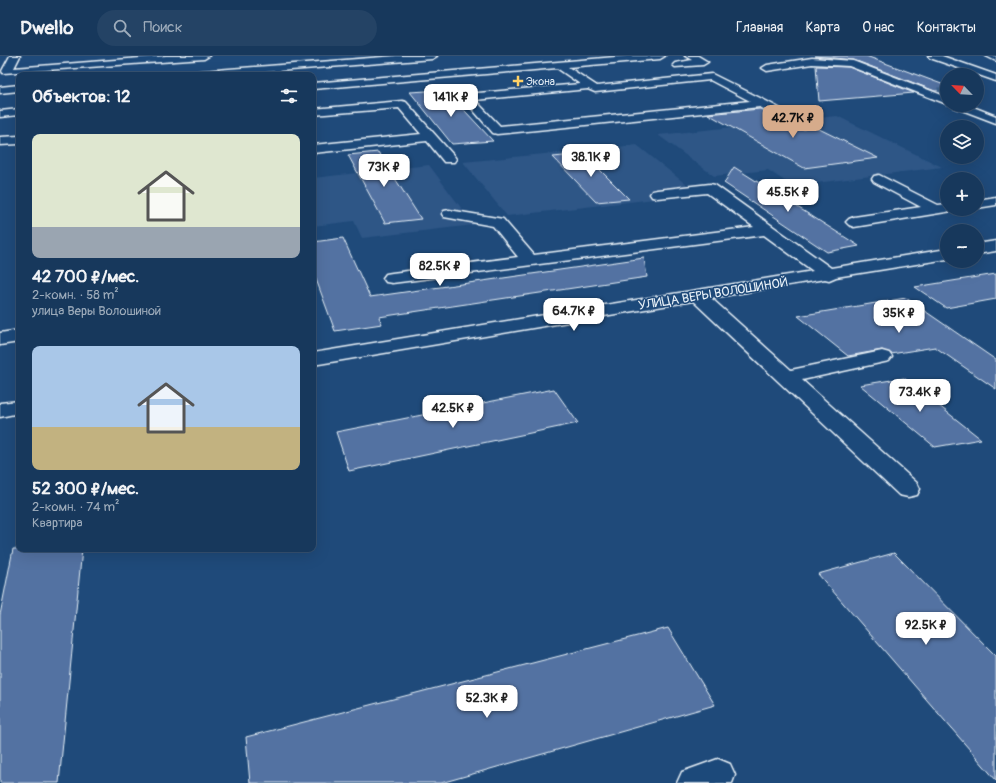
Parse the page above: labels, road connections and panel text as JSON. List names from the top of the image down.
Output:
{
  "streets": {
    "street": ["УЛИЦА ВЕРЫ ВОЛОШИНОЙ"]
  },
  "places": {
    "health": ["Экона"]
  },
  "north": "top left",
  "page": {
    "header": "Dwello",
    "search": "Поиск",
    "nav": [
      "Главная",
      "Карта",
      "О нас",
      "Контакты"
    ],
    "map_buttons": ["+", "−"],
    "heading": "Объектов: 12",
    "price": [
      "141K ₽",
      "42.7K ₽",
      "38.1K ₽",
      "73K ₽",
      "45.5K ₽",
      "82.5K ₽",
      "64.7K ₽",
      "35K ₽",
      "73.4K ₽",
      "42.5K ₽",
      "92.5K ₽",
      "52.3K ₽"
    ],
    "list": [
      {
        "name": "42 700 ₽/мес.",
        "note": "2-комн. · 58 m² · улица Веры Волошиной"
      },
      {
        "name": "52 300 ₽/мес.",
        "note": "2-комн. · 74 m² · Квартира"
      }
    ]
  }
}
